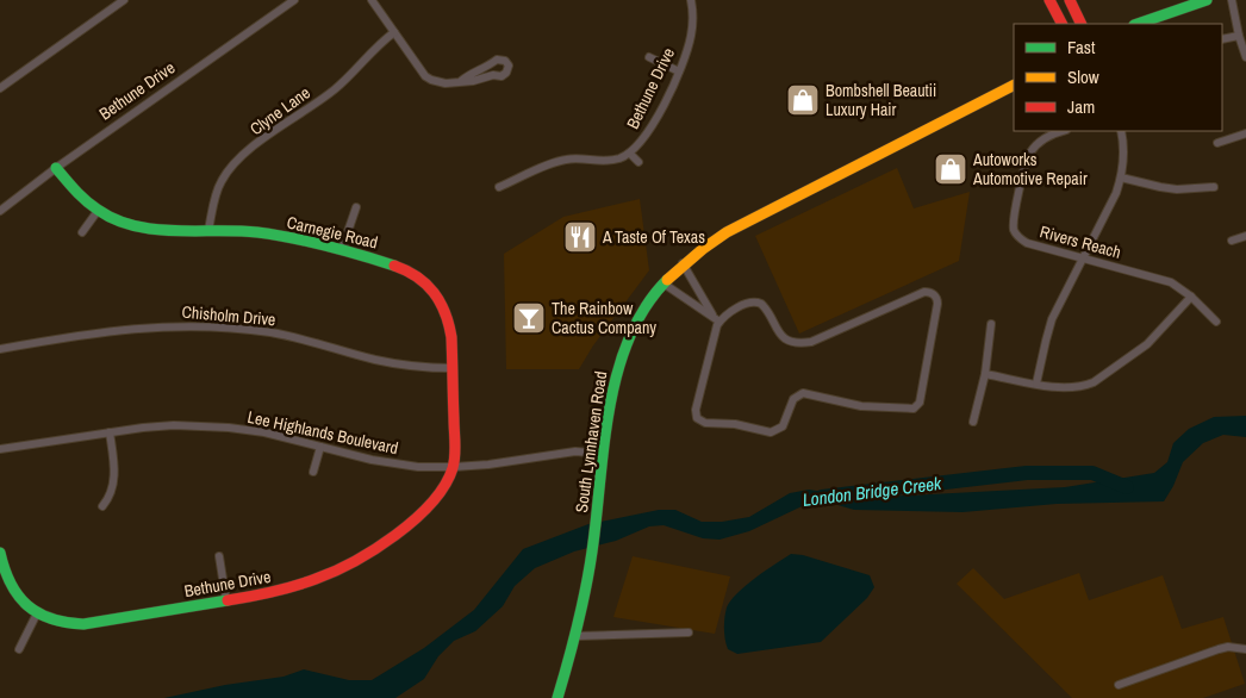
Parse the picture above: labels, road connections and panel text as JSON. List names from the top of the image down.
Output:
{
  "streets": {
    "street": [
      "Bethune Drive",
      "Clyne Lane",
      "Carnegie Road",
      "Rivers Reach",
      "Chisholm Drive",
      "Lee Highlands Boulevard",
      "South Lynnhaven Road"
    ]
  },
  "crossings": [
    ["Bethune Drive", "Carnegie Road"],
    ["Bethune Drive", "Lee Highlands Boulevard"],
    ["Clyne Lane", "Carnegie Road"],
    ["Carnegie Road", "Chisholm Drive"],
    ["Carnegie Road", "Lee Highlands Boulevard"],
    ["Lee Highlands Boulevard", "South Lynnhaven Road"]
  ],
  "water": ["London Bridge Creek"],
  "places": {
    "shop": ["Bombshell Beautii Luxury Hair", "Autoworks Automotive Repair"],
    "restaurant": ["A Taste Of Texas"],
    "bar": ["The Rainbow Cactus Company"]
  },
  "legend": ["Fast", "Slow", "Jam"]
}
